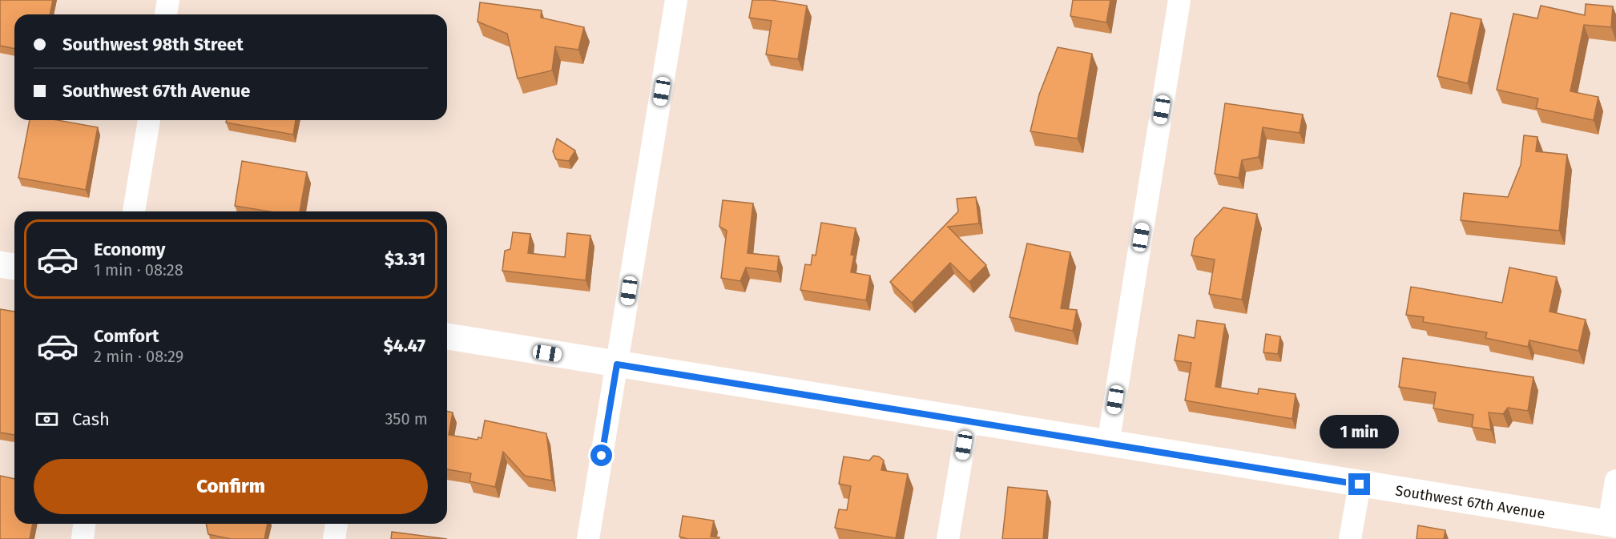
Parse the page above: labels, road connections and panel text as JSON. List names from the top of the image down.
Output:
{
  "streets": {
    "main road": ["Southwest 67th Avenue"]
  },
  "page": {
    "banner": ["Southwest 98th Street", "Southwest 67th Avenue"],
    "list": [
      {
        "name": "Economy",
        "note": "1 min · 08:28",
        "value": "$3.31"
      },
      {
        "name": "Comfort",
        "note": "2 min · 08:29",
        "value": "$4.47"
      }
    ],
    "pay": ["Cash", "350 m"],
    "bubble": "1 min",
    "buttons": "Confirm"
  }
}
